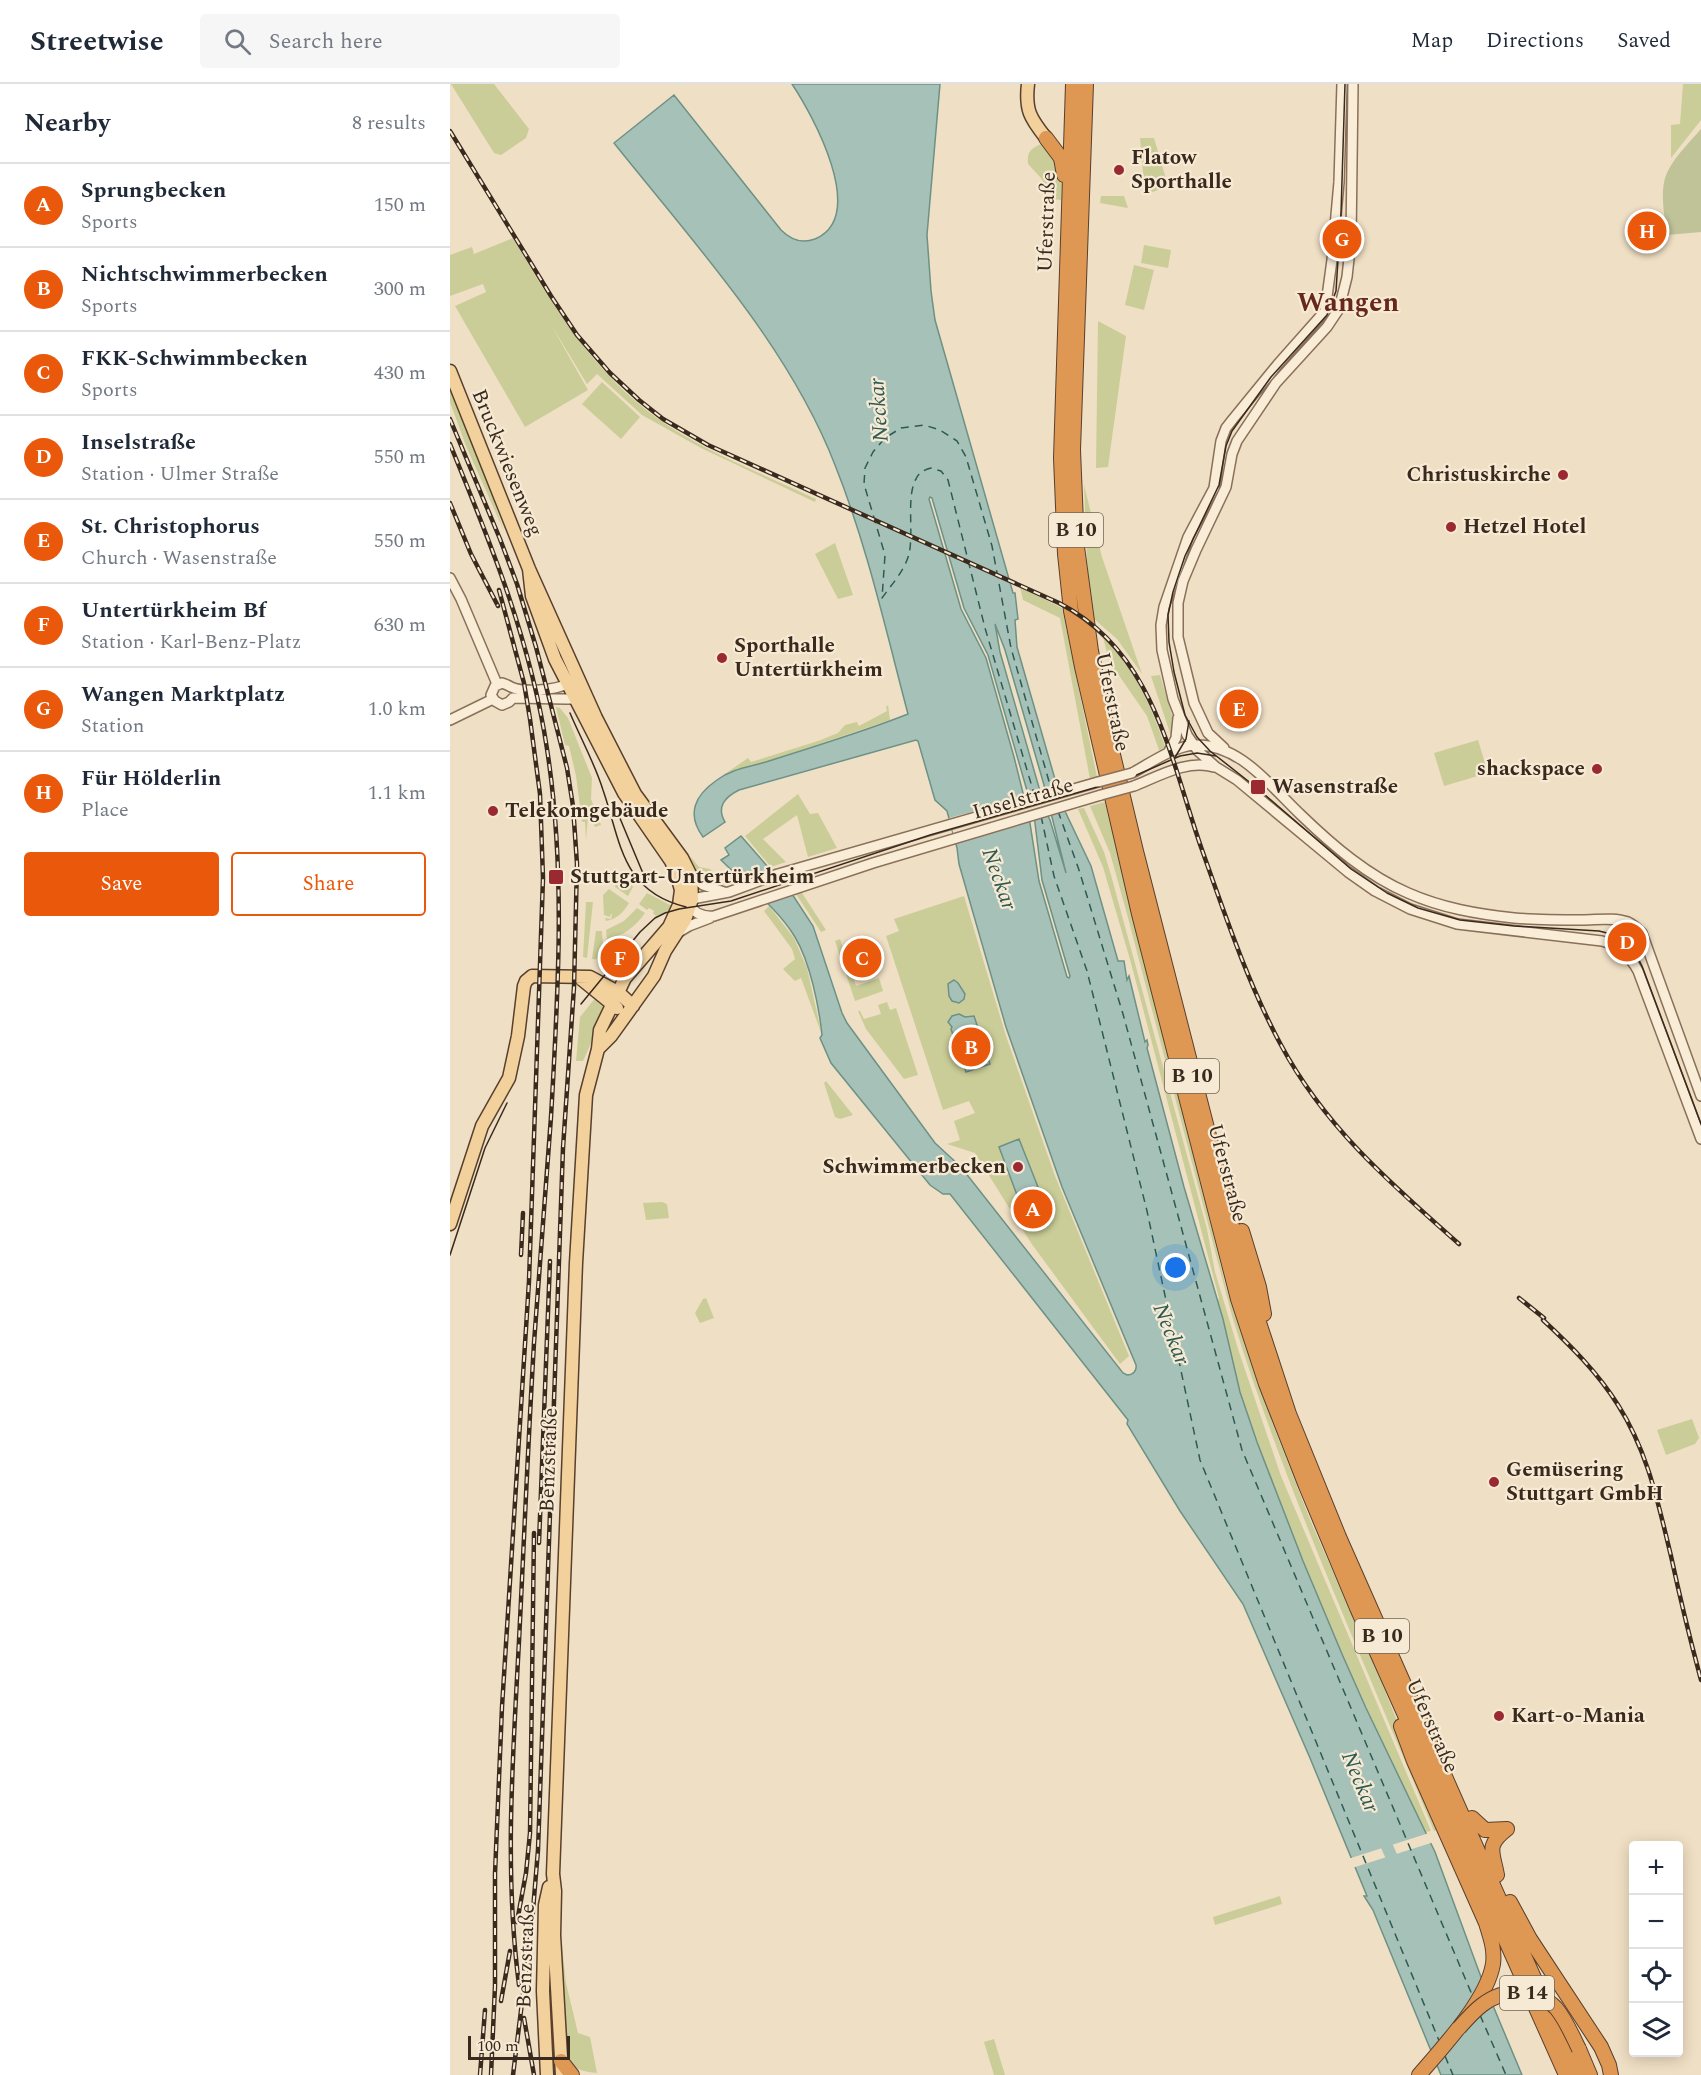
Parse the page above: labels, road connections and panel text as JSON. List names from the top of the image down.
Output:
{
  "streets": {
    "highway": ["Uferstraße", "B 10", "B 14"],
    "main road": ["Bruckwiesenweg", "Benzstraße"],
    "street": ["Inselstraße"]
  },
  "crossings": [
    ["Uferstraße", "B 10"],
    ["Uferstraße", "B 14"],
    ["Inselstraße", "Benzstraße"]
  ],
  "districts": ["Wangen"],
  "water": ["Neckar"],
  "places": {
    "other": [
      "Flatow Sporthalle",
      "Christuskirche",
      "Hetzel Hotel",
      "Sporthalle Untertürkheim",
      "shackspace",
      "Telekomgebäude",
      "Schwimmerbecken",
      "Gemüsering Stuttgart GmbH",
      "Kart-o-Mania"
    ],
    "transit": ["Wasenstraße", "Stuttgart-Untertürkheim"]
  },
  "scale_bar": "100 m",
  "page": {
    "header": "Streetwise",
    "search": "Search here",
    "nav": ["Map", "Directions", "Saved"],
    "heading": ["Nearby", "8 results"],
    "list": [
      {
        "mark": "A",
        "name": "Sprungbecken",
        "note": "Sports",
        "value": "150 m"
      },
      {
        "mark": "B",
        "name": "Nichtschwimmerbecken",
        "note": "Sports",
        "value": "300 m"
      },
      {
        "mark": "C",
        "name": "FKK-Schwimmbecken",
        "note": "Sports",
        "value": "430 m"
      },
      {
        "mark": "D",
        "name": "Inselstraße",
        "note": "Station · Ulmer Straße",
        "value": "550 m"
      },
      {
        "mark": "E",
        "name": "St. Christophorus",
        "note": "Church · Wasenstraße",
        "value": "550 m"
      },
      {
        "mark": "F",
        "name": "Untertürkheim Bf",
        "note": "Station · Karl-Benz-Platz",
        "value": "630 m"
      },
      {
        "mark": "G",
        "name": "Wangen Marktplatz",
        "note": "Station",
        "value": "1.0 km"
      },
      {
        "mark": "H",
        "name": "Für Hölderlin",
        "note": "Place",
        "value": "1.1 km"
      }
    ],
    "pins": [
      "H",
      "G",
      "E",
      "D",
      "C",
      "F",
      "B",
      "A"
    ],
    "buttons": ["Save", "Share"],
    "map_buttons": ["+", "−"],
    "scale": "100 m"
  }
}
